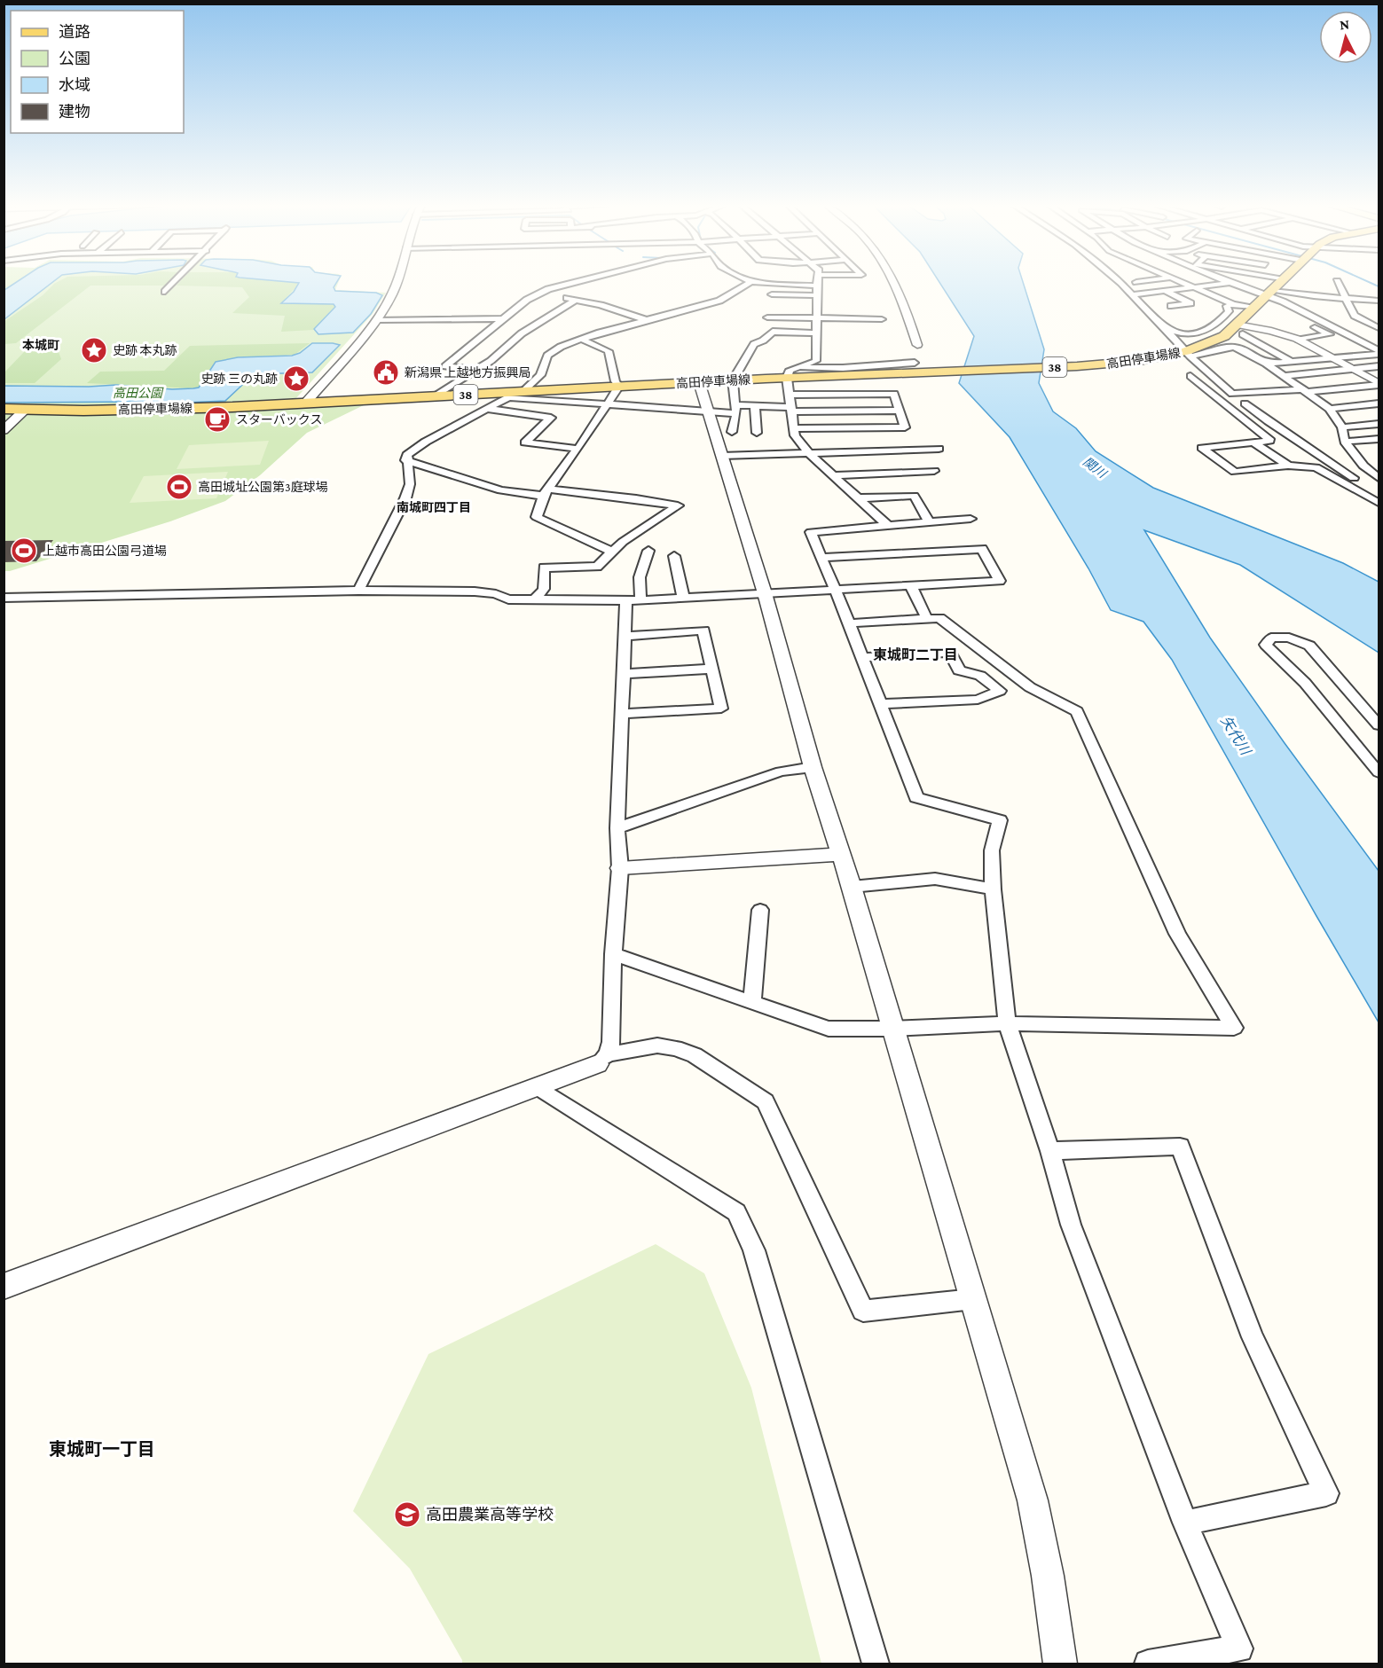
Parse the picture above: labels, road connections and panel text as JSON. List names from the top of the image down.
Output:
{
  "streets": {
    "main road": ["高田停車場線", "38"]
  },
  "districts": [
    "本城町",
    "南城町四丁目",
    "東城町二丁目",
    "東城町一丁目"
  ],
  "water": ["関川", "矢代川"],
  "parks": ["高田公園"],
  "places": {
    "place": ["史跡 本丸跡", "史跡 三の丸跡"],
    "public building": ["新潟県 上越地方振興局"],
    "cafe": ["スターバックス"],
    "sports": ["高田城址公園第3庭球場", "上越市高田公園弓道場"],
    "school or university": ["高田農業高等学校"]
  },
  "legend": [
    "道路",
    "公園",
    "水域",
    "建物"
  ],
  "north": "top"
}
